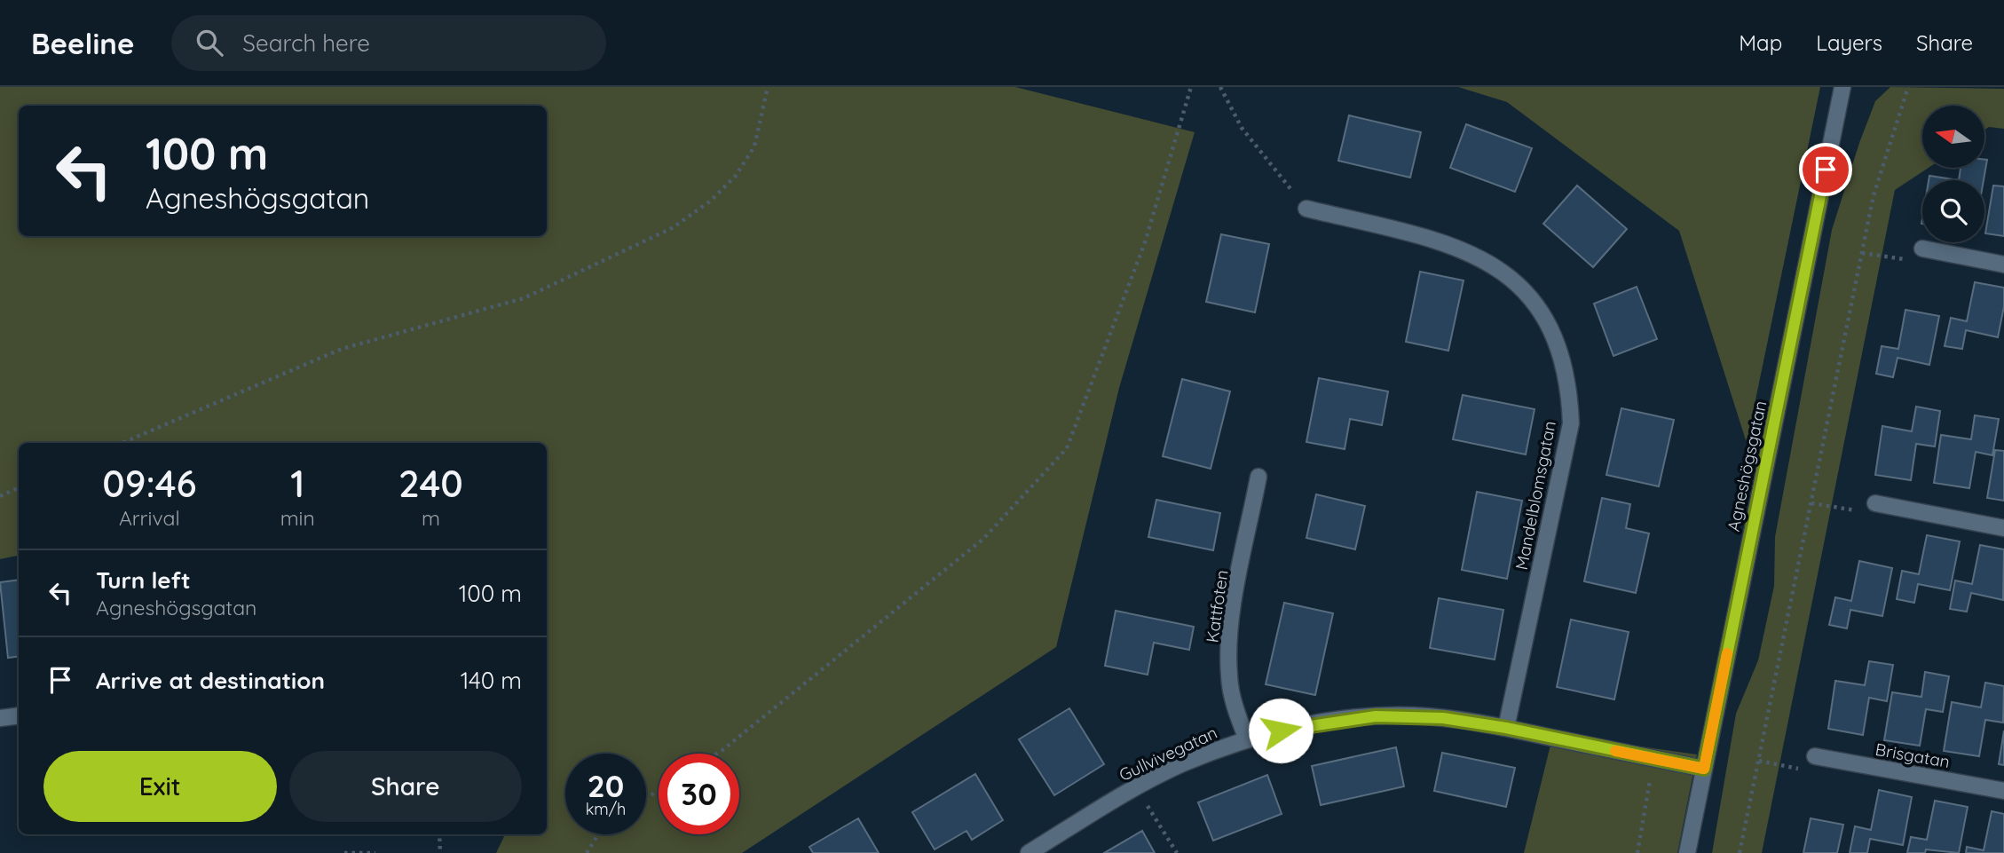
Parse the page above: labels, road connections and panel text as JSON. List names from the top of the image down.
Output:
{
  "streets": {
    "street": [
      "Agneshögsgatan",
      "Mandelblomsgatan",
      "Kattfoten",
      "Gullvivegatan",
      "Brisgatan"
    ]
  },
  "crossings": [
    ["Agneshögsgatan", "Gullvivegatan"],
    ["Mandelblomsgatan", "Gullvivegatan"],
    ["Kattfoten", "Gullvivegatan"]
  ],
  "north": "left",
  "page": {
    "header": "Beeline",
    "search": "Search here",
    "nav": ["Map", "Layers", "Share"],
    "turn": ["100 m", "Agneshögsgatan"],
    "eta": [
      "09:46",
      "Arrival",
      "1",
      "min",
      "240",
      "m"
    ],
    "list": [
      {
        "name": "Turn left",
        "note": "Agneshögsgatan",
        "value": "100 m"
      },
      {
        "name": "Arrive at destination",
        "value": "140 m"
      }
    ],
    "buttons": ["Exit", "Share"],
    "speed": "20 km/h",
    "limit": "30"
  }
}
